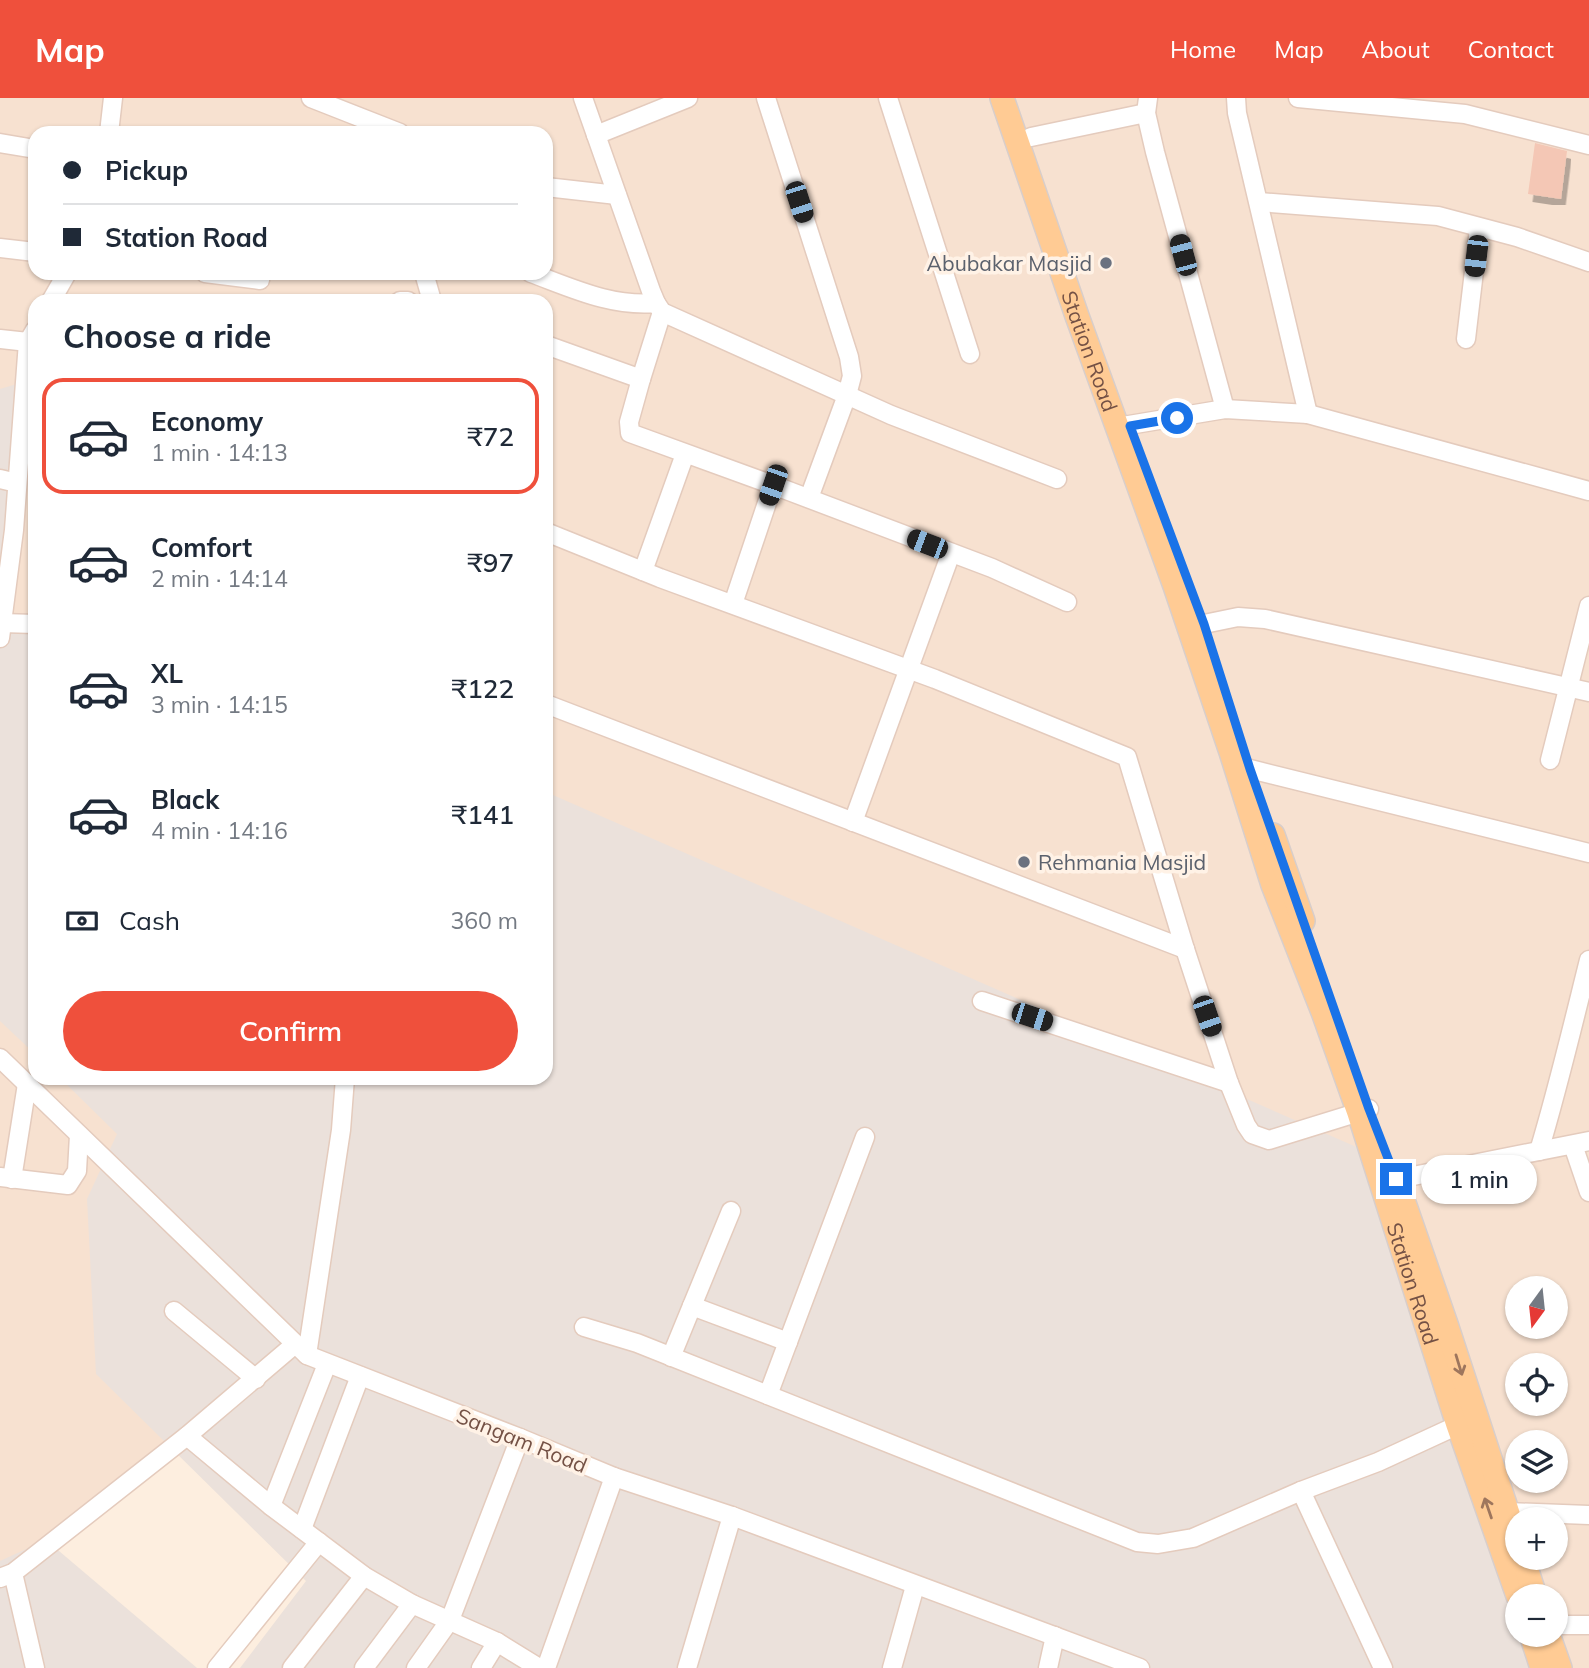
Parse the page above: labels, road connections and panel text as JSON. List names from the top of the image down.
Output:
{
  "streets": {
    "main road": ["Station Road"],
    "street": ["Sangam Road"]
  },
  "places": ["Abubakar Masjid", "Rehmania Masjid"],
  "north": "bottom",
  "page": {
    "header": "Map",
    "nav": [
      "Home",
      "Map",
      "About",
      "Contact"
    ],
    "banner": ["Pickup", "Station Road"],
    "heading": "Choose a ride",
    "list": [
      {
        "name": "Economy",
        "note": "1 min · 14:13",
        "value": "₹72"
      },
      {
        "name": "Comfort",
        "note": "2 min · 14:14",
        "value": "₹97"
      },
      {
        "name": "XL",
        "note": "3 min · 14:15",
        "value": "₹122"
      },
      {
        "name": "Black",
        "note": "4 min · 14:16",
        "value": "₹141"
      }
    ],
    "pay": ["Cash", "360 m"],
    "buttons": "Confirm",
    "bubble": "1 min",
    "map_buttons": ["+", "−"]
  }
}
